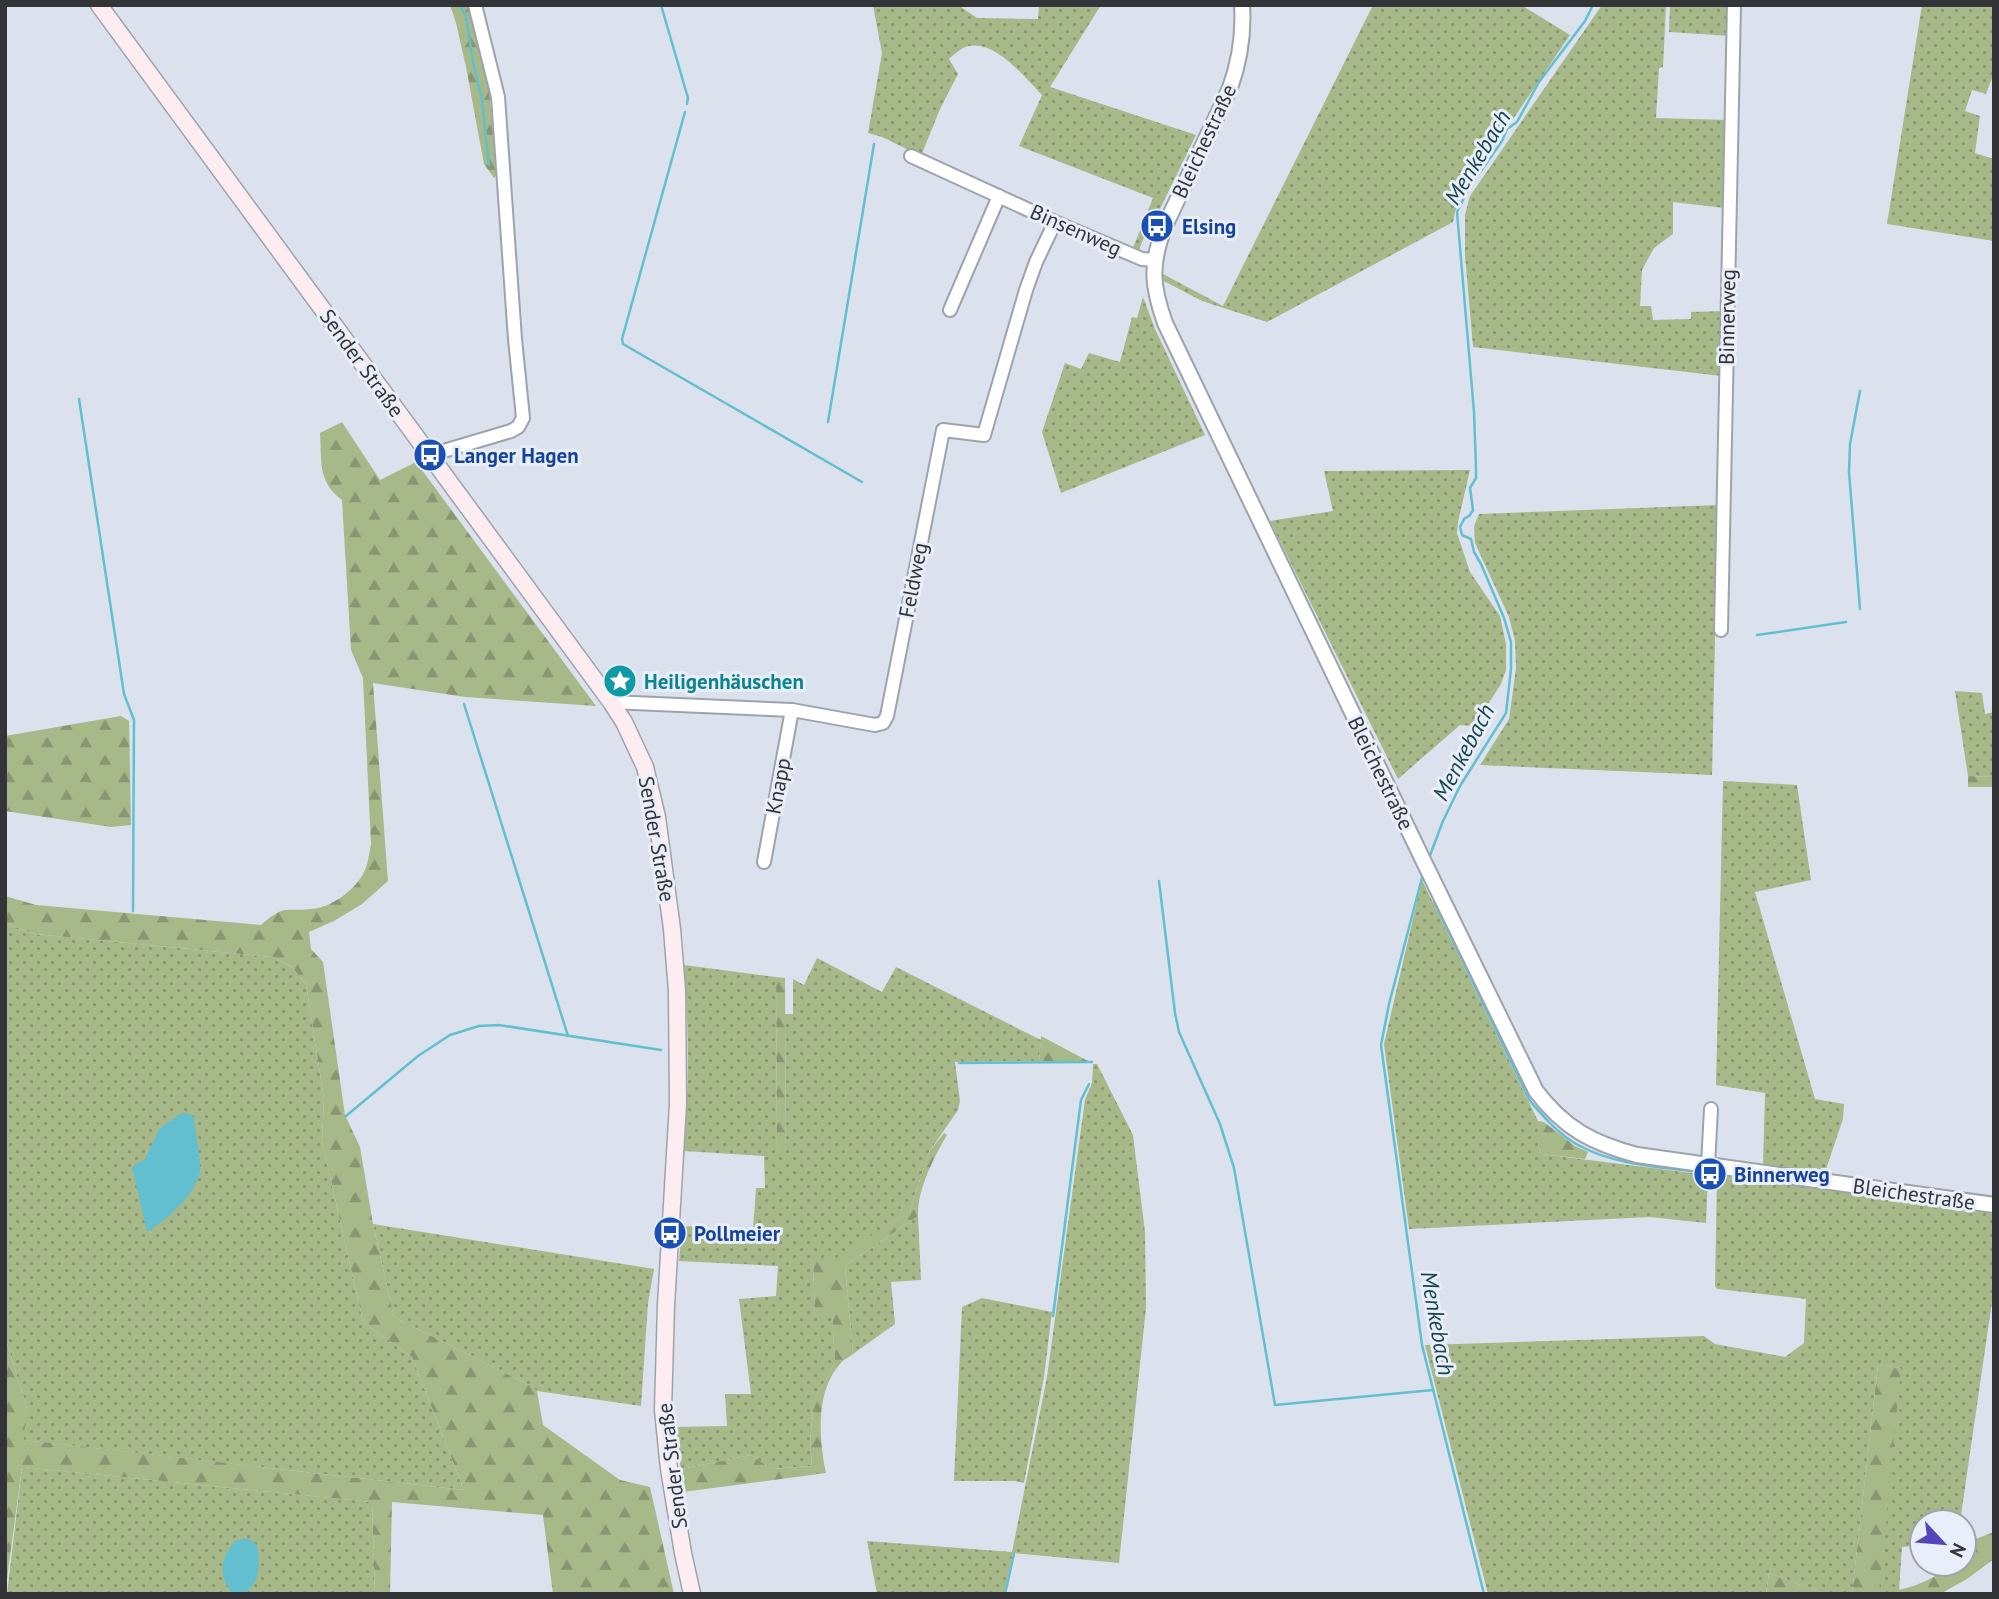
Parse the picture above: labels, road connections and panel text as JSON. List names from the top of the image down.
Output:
{
  "streets": {
    "main road": ["Sender Straße"],
    "street": [
      "Bleichestraße",
      "Binsenweg",
      "Binnerweg",
      "Feldweg",
      "Knapp"
    ]
  },
  "crossings": [
    ["Bleichestraße", "Binsenweg"],
    ["Binsenweg", "Feldweg"],
    ["Sender Straße", "Feldweg"],
    ["Feldweg", "Knapp"]
  ],
  "water": ["Menkebach"],
  "places": {
    "bus stop": [
      "Elsing",
      "Langer Hagen",
      "Binnerweg",
      "Pollmeier"
    ],
    "place": ["Heiligenhäuschen"]
  },
  "north": "bottom right"
}
